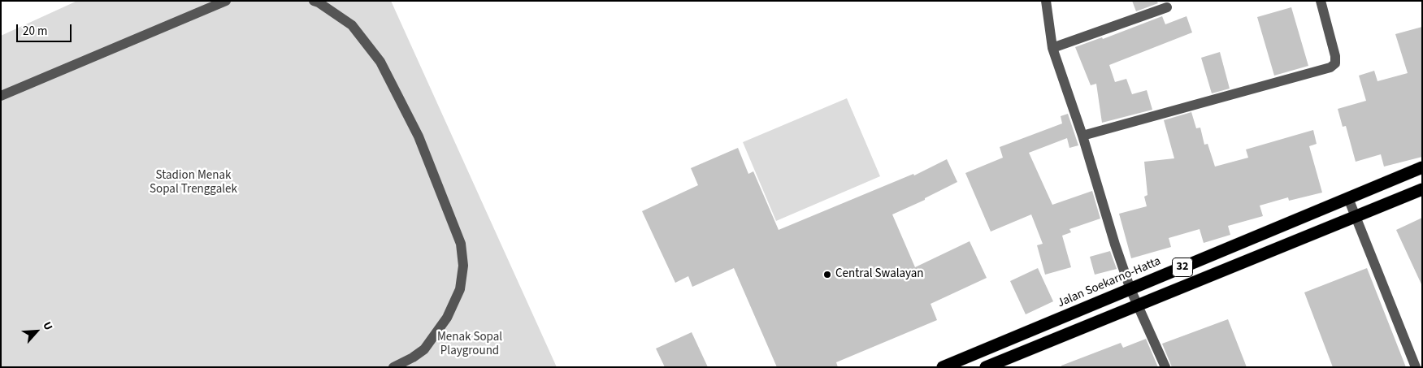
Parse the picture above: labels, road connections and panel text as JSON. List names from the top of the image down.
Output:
{
  "streets": {
    "highway": ["32", "Jalan Soekarno-Hatta"]
  },
  "parks": ["Stadion Menak Sopal Trenggalek", "Menak Sopal Playground"],
  "places": ["Central Swalayan"],
  "scale_bar": "20 m",
  "north": "top right"
}
